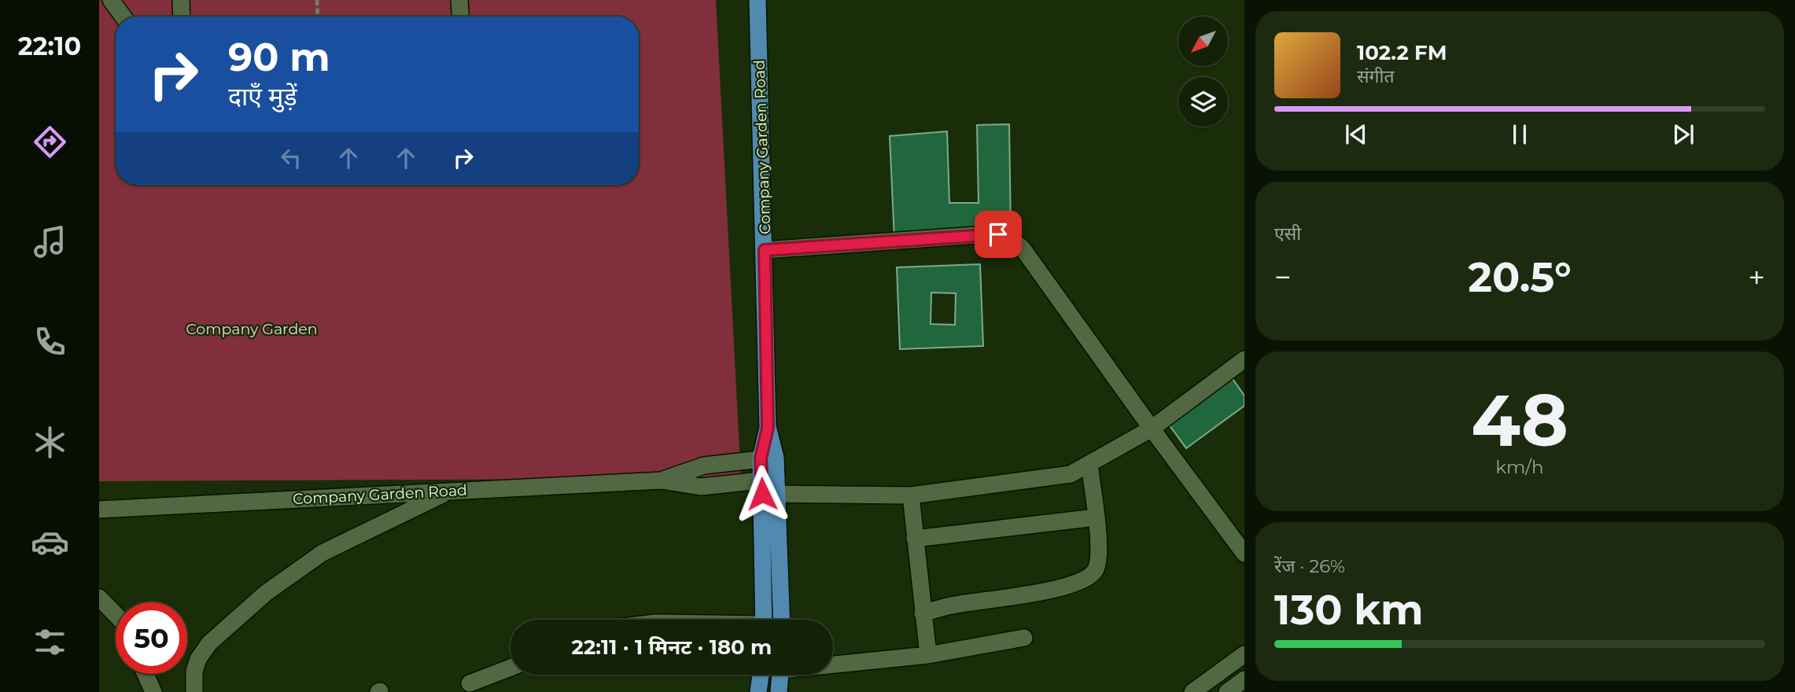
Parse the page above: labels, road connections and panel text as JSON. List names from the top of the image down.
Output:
{
  "streets": {
    "main road": ["Company Garden Road"]
  },
  "parks": ["Company Garden"],
  "north": "bottom left",
  "page": {
    "tabs": "22:10",
    "turn": ["90 m", "दाएँ मुड़ें"],
    "song": ["102.2 FM", "संगीत"],
    "tile": [
      "एसी",
      ["48", "km/h"],
      ["रेंज · 26%", "130 km"]
    ],
    "heat": ["−", "20.5°", "+"],
    "limit": "50",
    "trip": "22:11 · 1 मिनट · 180 m"
  }
}
